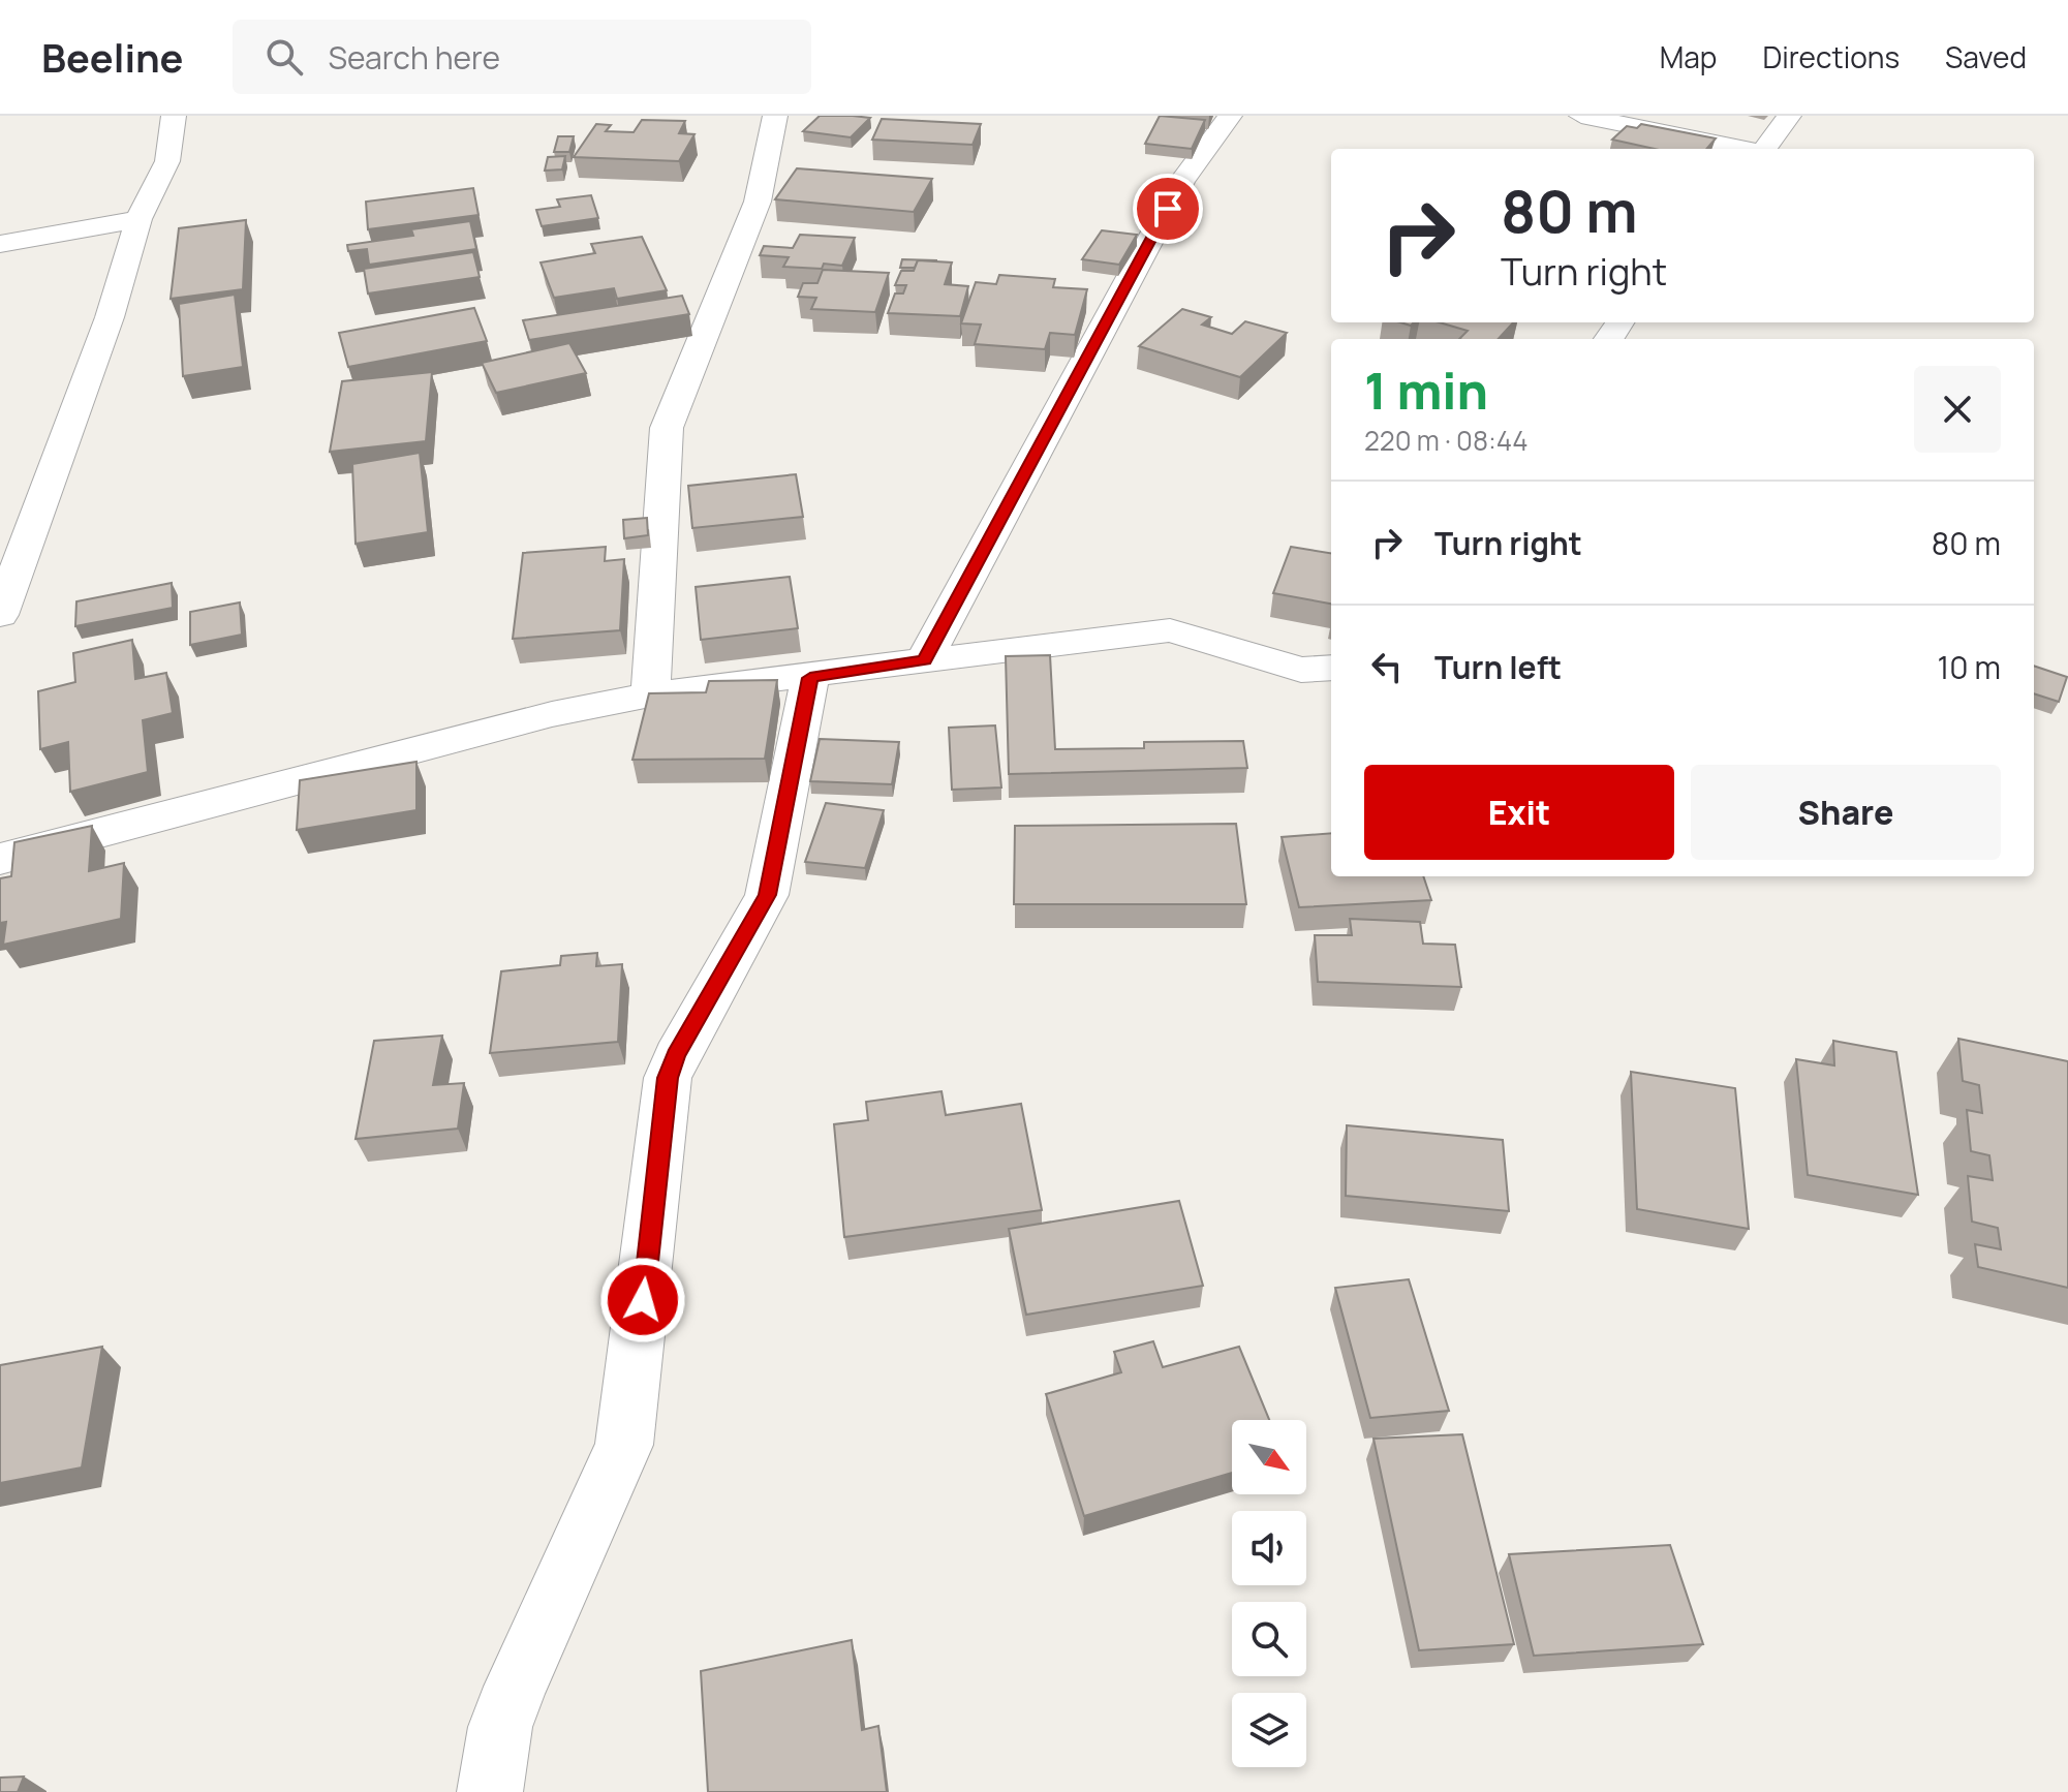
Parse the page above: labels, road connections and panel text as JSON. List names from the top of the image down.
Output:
{
  "north": "bottom right",
  "page": {
    "header": "Beeline",
    "search": "Search here",
    "nav": ["Map", "Directions", "Saved"],
    "turn": ["80 m", "Turn right"],
    "heading": ["1 min", "220 m · 08:44"],
    "list": [
      {
        "name": "Turn right",
        "value": "80 m"
      },
      {
        "name": "Turn left",
        "value": "10 m"
      }
    ],
    "buttons": ["Exit", "Share"]
  }
}
